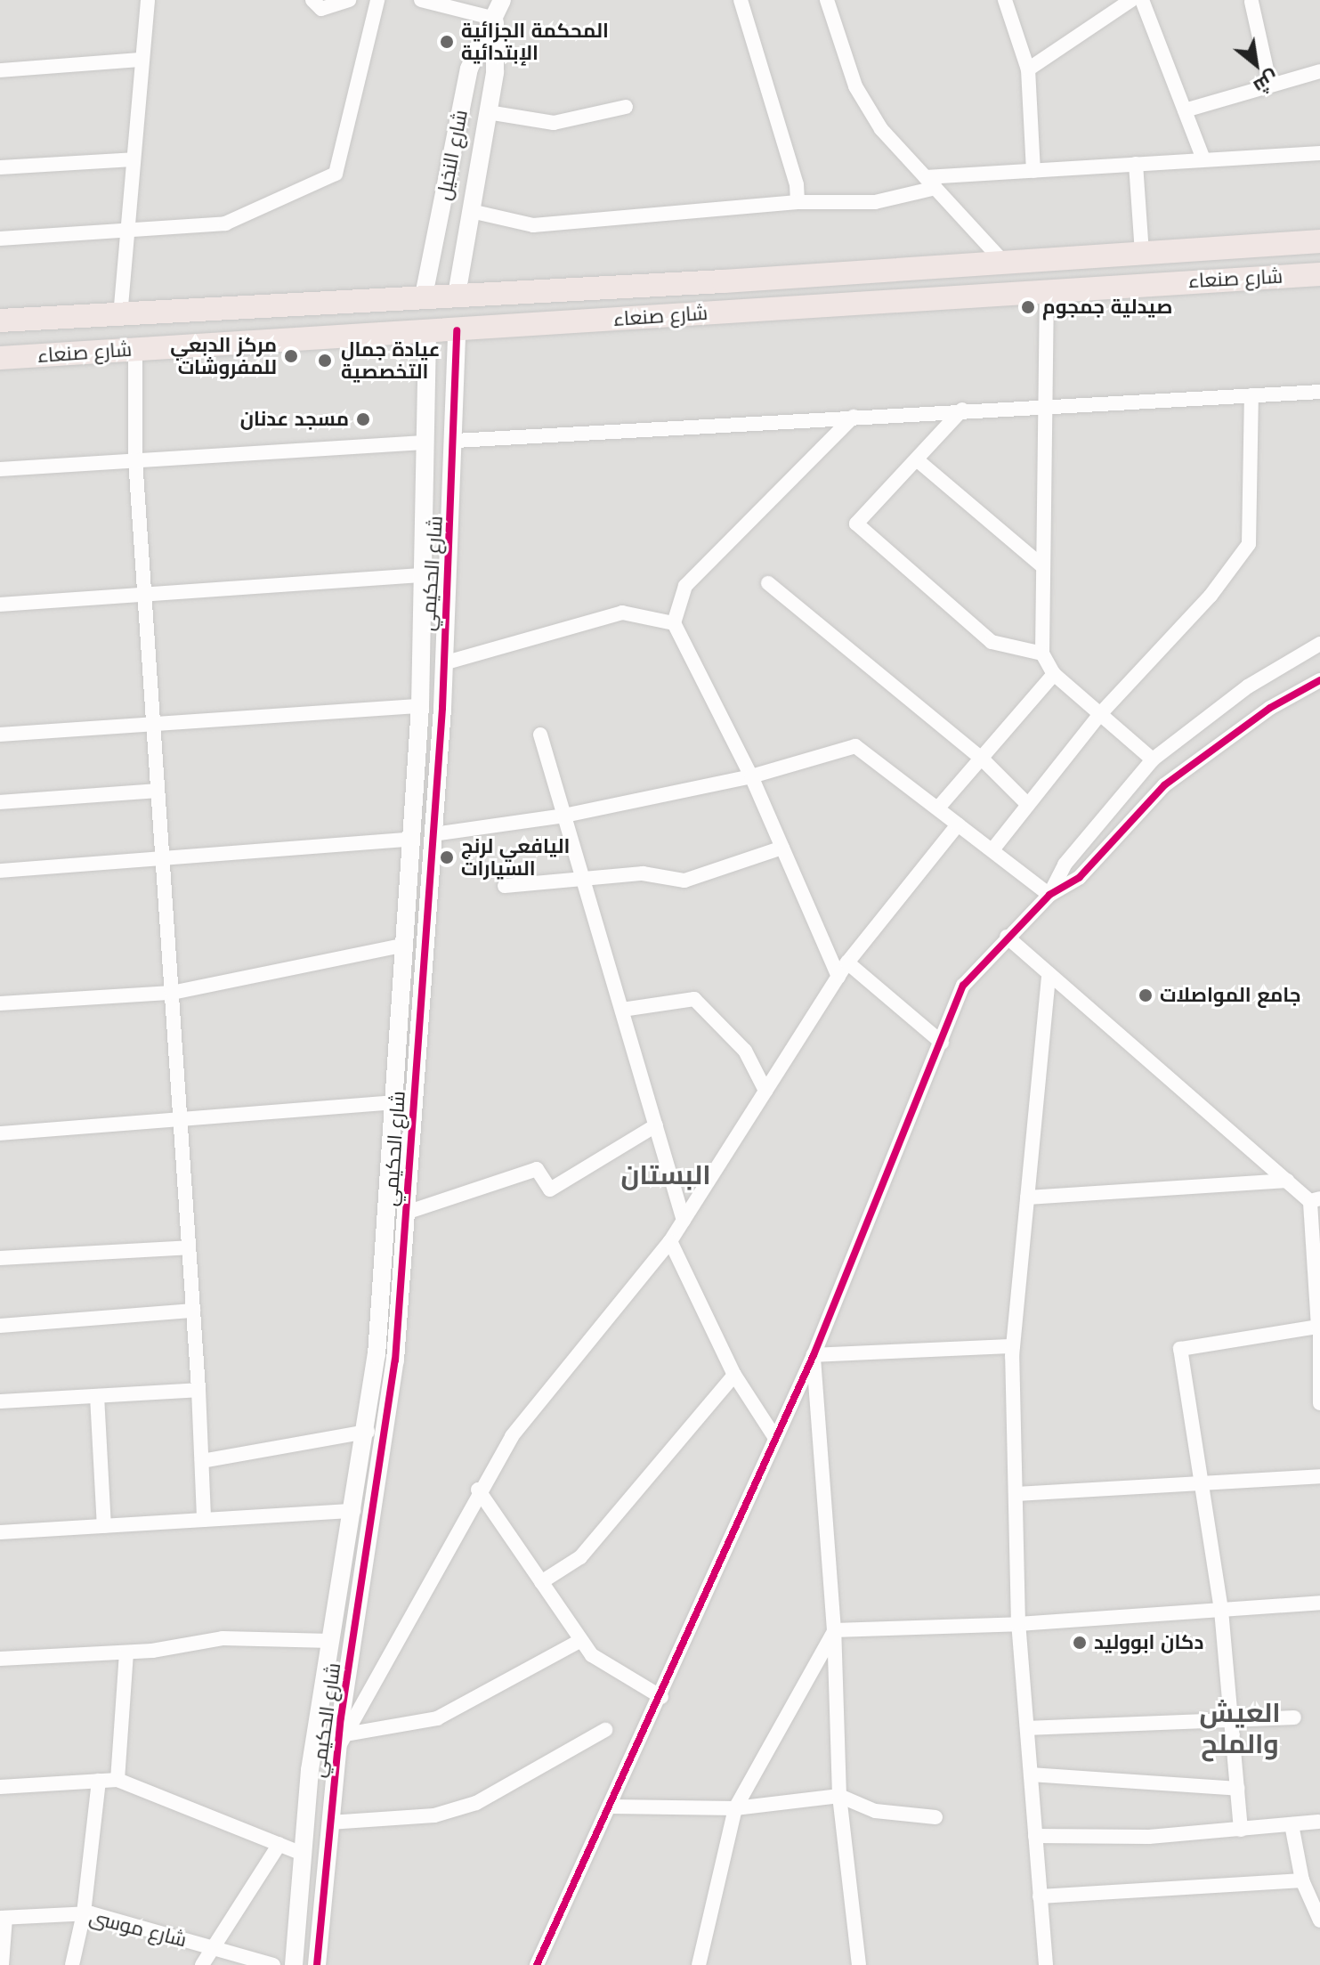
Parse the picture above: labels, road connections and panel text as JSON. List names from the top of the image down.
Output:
{
  "streets": {
    "highway": ["شارع صنعاء"],
    "street": ["شارع النخيل", "شارع الحكيمي", "شارع موسى"]
  },
  "crossings": [
    ["شارع النخيل", "شارع صنعاء"],
    ["شارع صنعاء", "شارع الحكيمي"]
  ],
  "districts": ["البستان", "العيش والملح"],
  "places": [
    "المحكمة الجزائية الإبتدائية",
    "صيدلية جمجوم",
    "مركز الدبعي للمفروشات",
    "عيادة جمال التخصصية",
    "مسجد عدنان",
    "اليافعي لرنج السيارات",
    "جامع المواصلات",
    "دكان ابووليد"
  ],
  "north": "bottom right"
}
